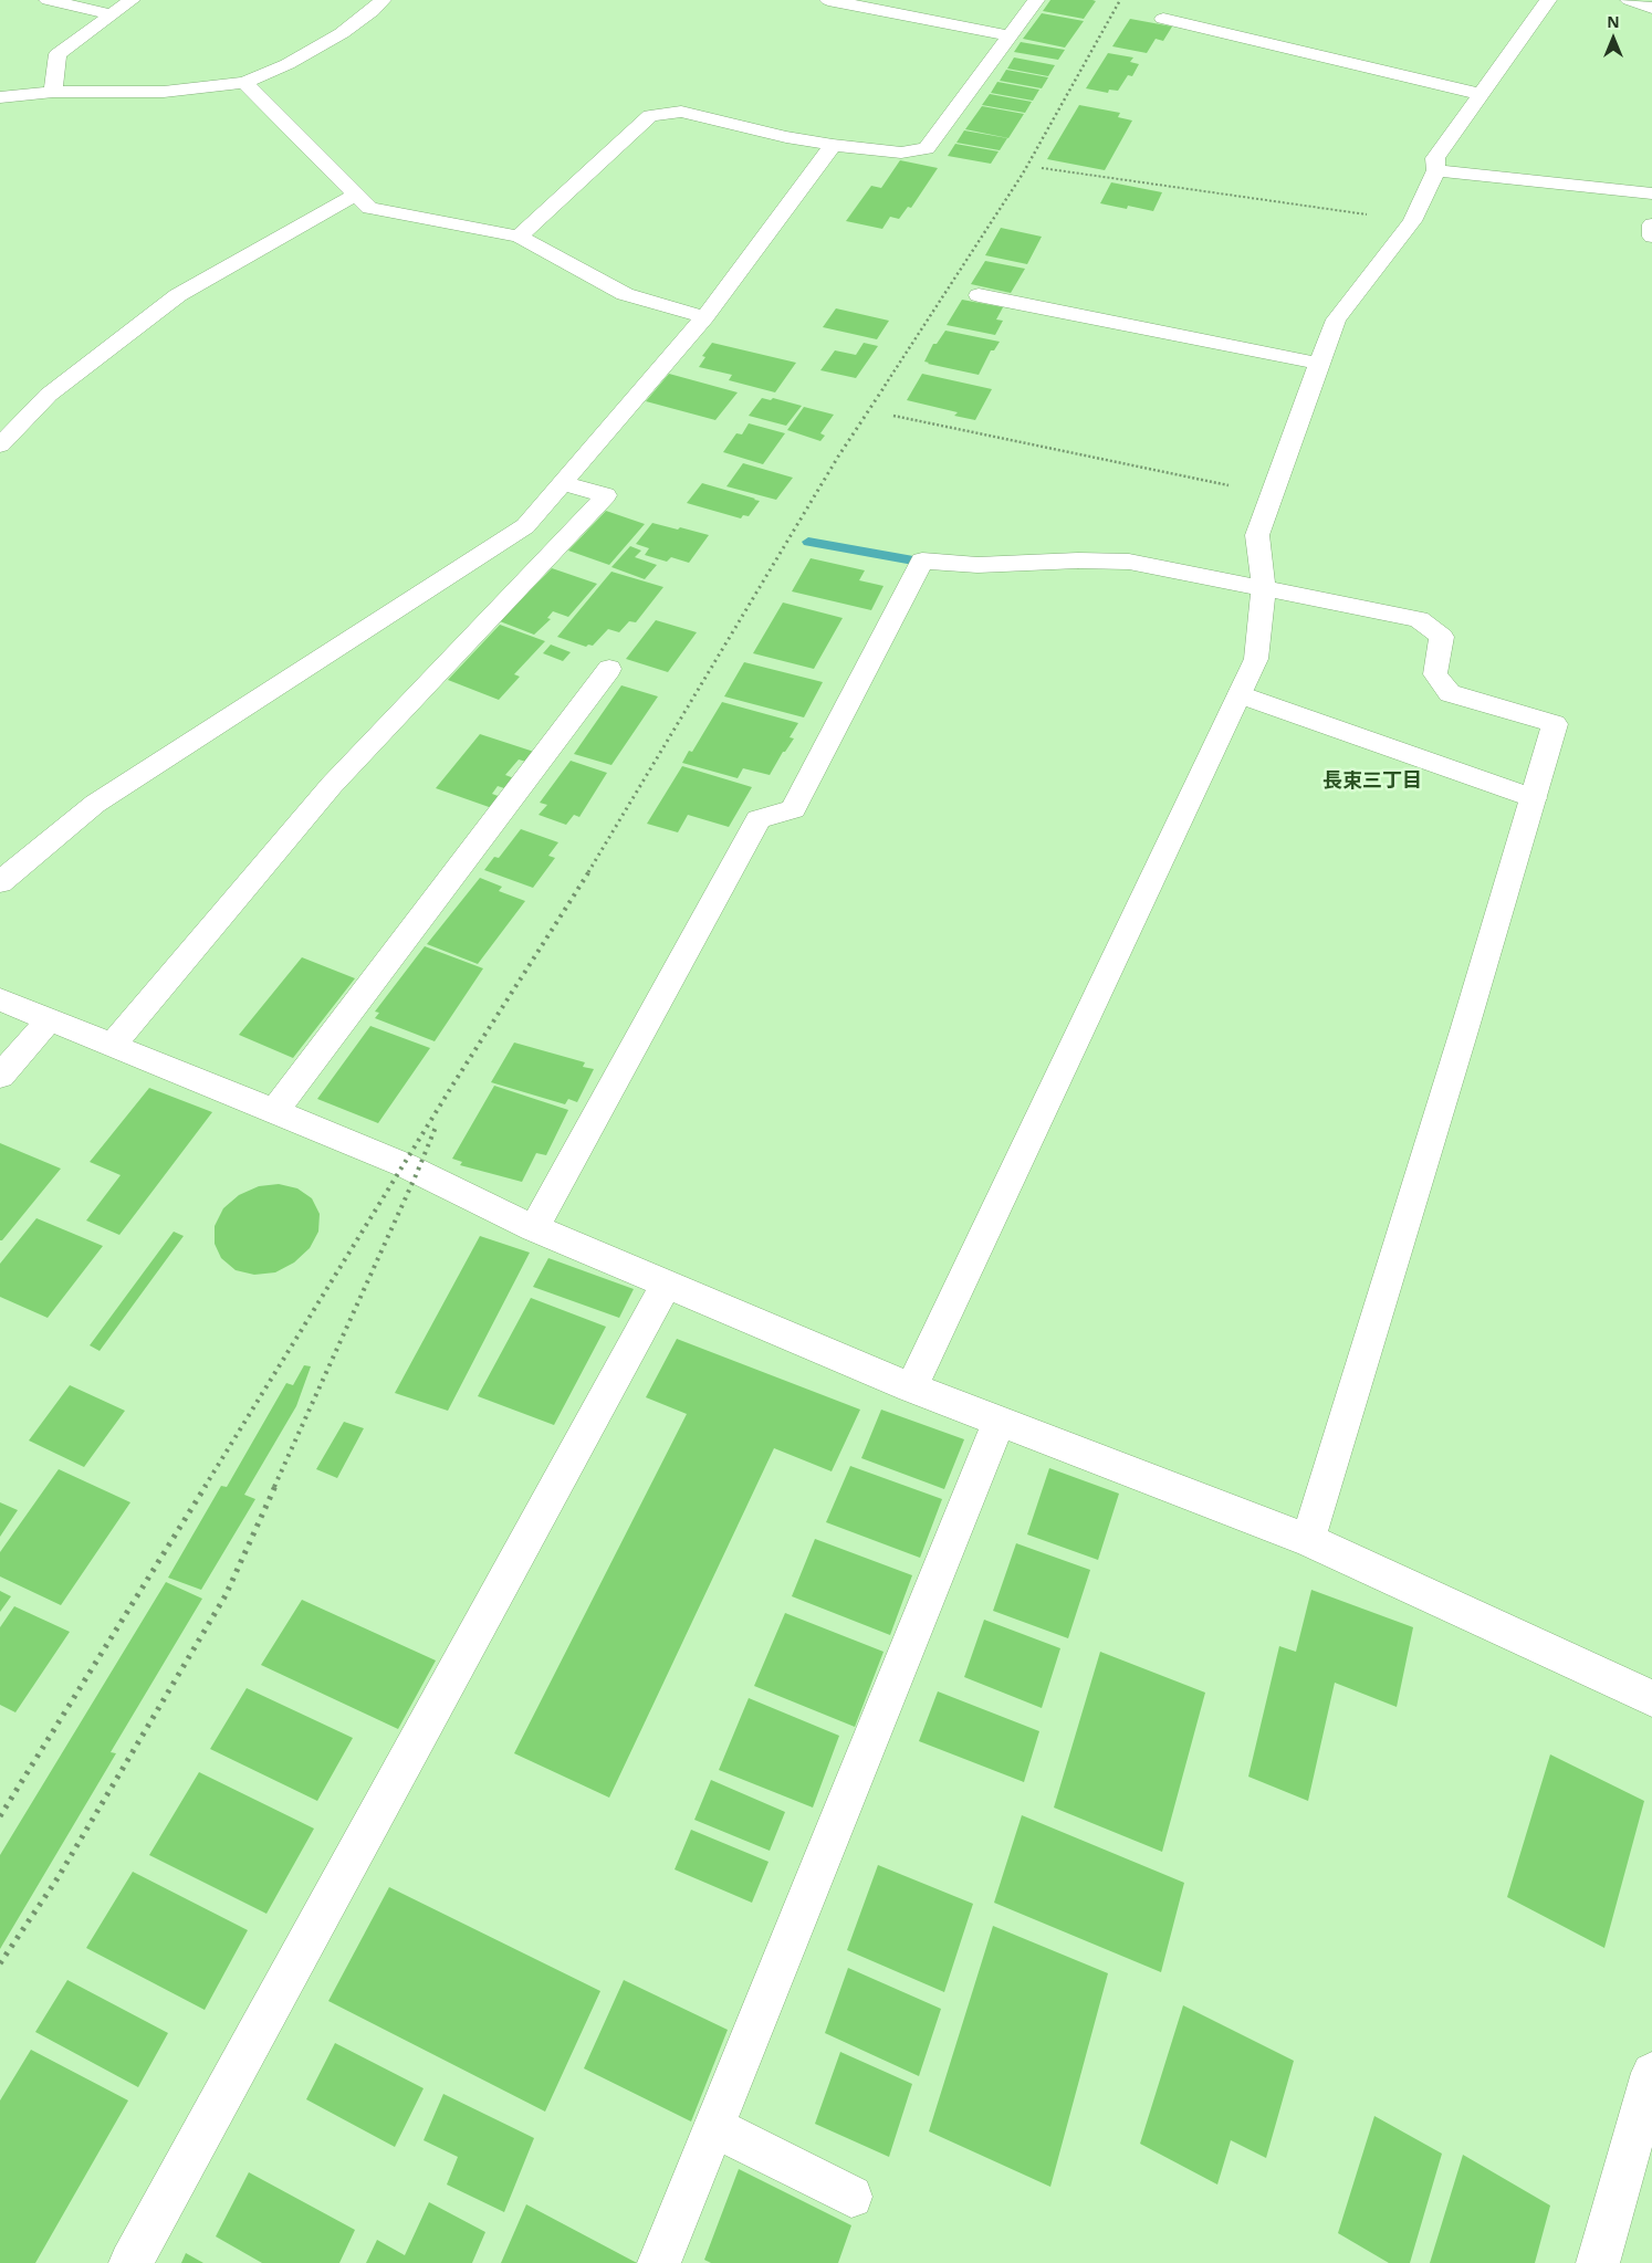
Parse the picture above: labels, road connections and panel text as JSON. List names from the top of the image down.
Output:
{
  "districts": ["長束三丁目"],
  "north": "top"
}
